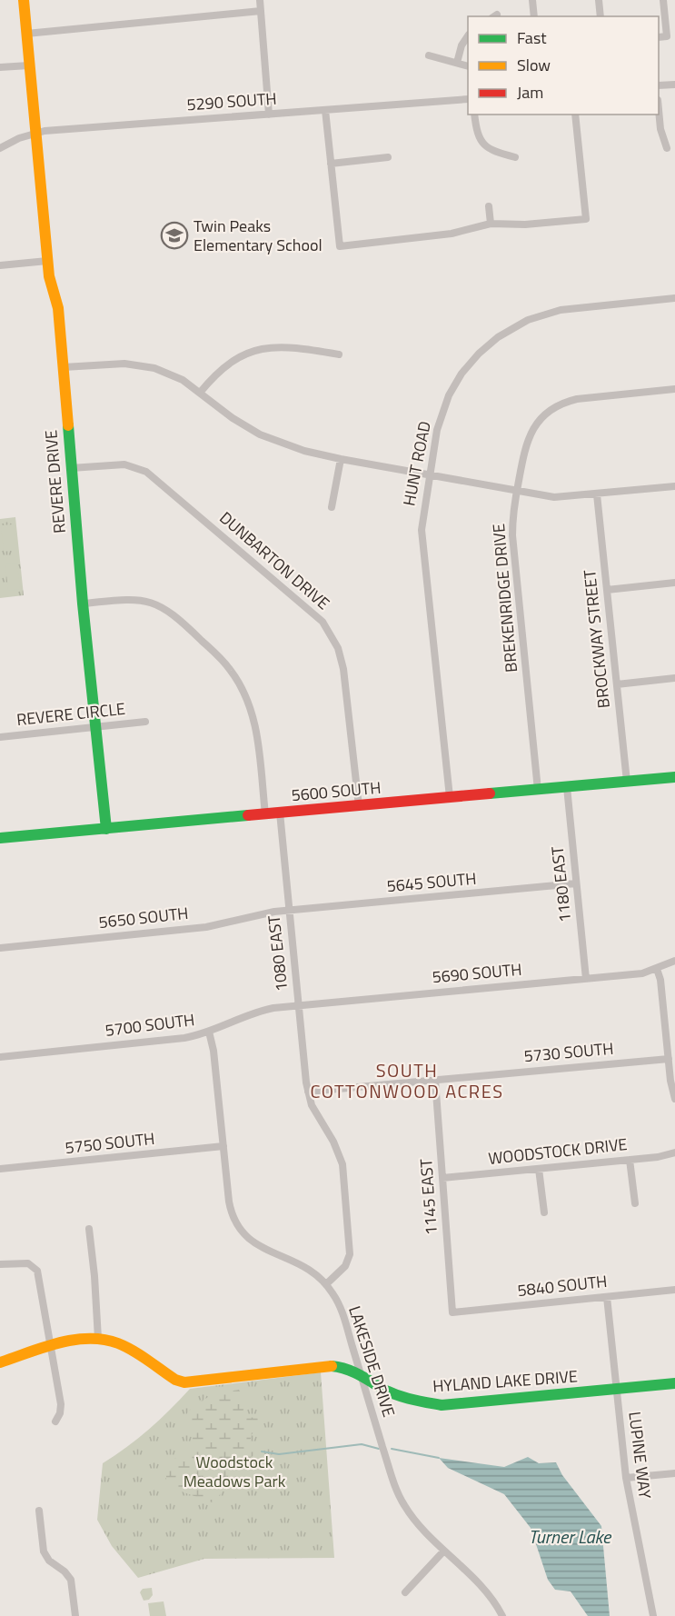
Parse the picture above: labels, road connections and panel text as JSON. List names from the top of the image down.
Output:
{
  "streets": {
    "street": [
      "5290 SOUTH",
      "HUNT ROAD",
      "REVERE DRIVE",
      "DUNBARTON DRIVE",
      "BREKENRIDGE DRIVE",
      "BROCKWAY STREET",
      "REVERE CIRCLE",
      "5600 SOUTH",
      "5645 SOUTH",
      "1180 EAST",
      "5650 SOUTH",
      "1080 EAST",
      "5690 SOUTH",
      "5700 SOUTH",
      "5730 SOUTH",
      "5750 SOUTH",
      "WOODSTOCK DRIVE",
      "1145 EAST",
      "5840 SOUTH",
      "LAKESIDE DRIVE",
      "HYLAND LAKE DRIVE",
      "LUPINE WAY"
    ]
  },
  "crossings": [
    ["5290 SOUTH", "REVERE DRIVE"],
    ["HUNT ROAD", "5600 SOUTH"],
    ["REVERE DRIVE", "DUNBARTON DRIVE"],
    ["REVERE DRIVE", "REVERE CIRCLE"],
    ["REVERE DRIVE", "5600 SOUTH"],
    ["DUNBARTON DRIVE", "5600 SOUTH"],
    ["BREKENRIDGE DRIVE", "5600 SOUTH"],
    ["BROCKWAY STREET", "5600 SOUTH"],
    ["5600 SOUTH", "1180 EAST"],
    ["5600 SOUTH", "1080 EAST"],
    ["5645 SOUTH", "1180 EAST"],
    ["5645 SOUTH", "5650 SOUTH"],
    ["5645 SOUTH", "1080 EAST"],
    ["1180 EAST", "5690 SOUTH"],
    ["5650 SOUTH", "1080 EAST"],
    ["1080 EAST", "5690 SOUTH"],
    ["1080 EAST", "5700 SOUTH"],
    ["1080 EAST", "5730 SOUTH"],
    ["1080 EAST", "LAKESIDE DRIVE"],
    ["5690 SOUTH", "5700 SOUTH"],
    ["5700 SOUTH", "LAKESIDE DRIVE"],
    ["5730 SOUTH", "1145 EAST"],
    ["5750 SOUTH", "LAKESIDE DRIVE"],
    ["WOODSTOCK DRIVE", "1145 EAST"],
    ["1145 EAST", "5840 SOUTH"],
    ["5840 SOUTH", "LUPINE WAY"],
    ["LAKESIDE DRIVE", "HYLAND LAKE DRIVE"],
    ["HYLAND LAKE DRIVE", "LUPINE WAY"]
  ],
  "districts": ["SOUTH COTTONWOOD ACRES"],
  "water": ["Turner Lake"],
  "parks": ["Woodstock Meadows Park"],
  "places": {
    "school or university": ["Twin Peaks Elementary School"]
  },
  "legend": ["Fast", "Slow", "Jam"]
}
